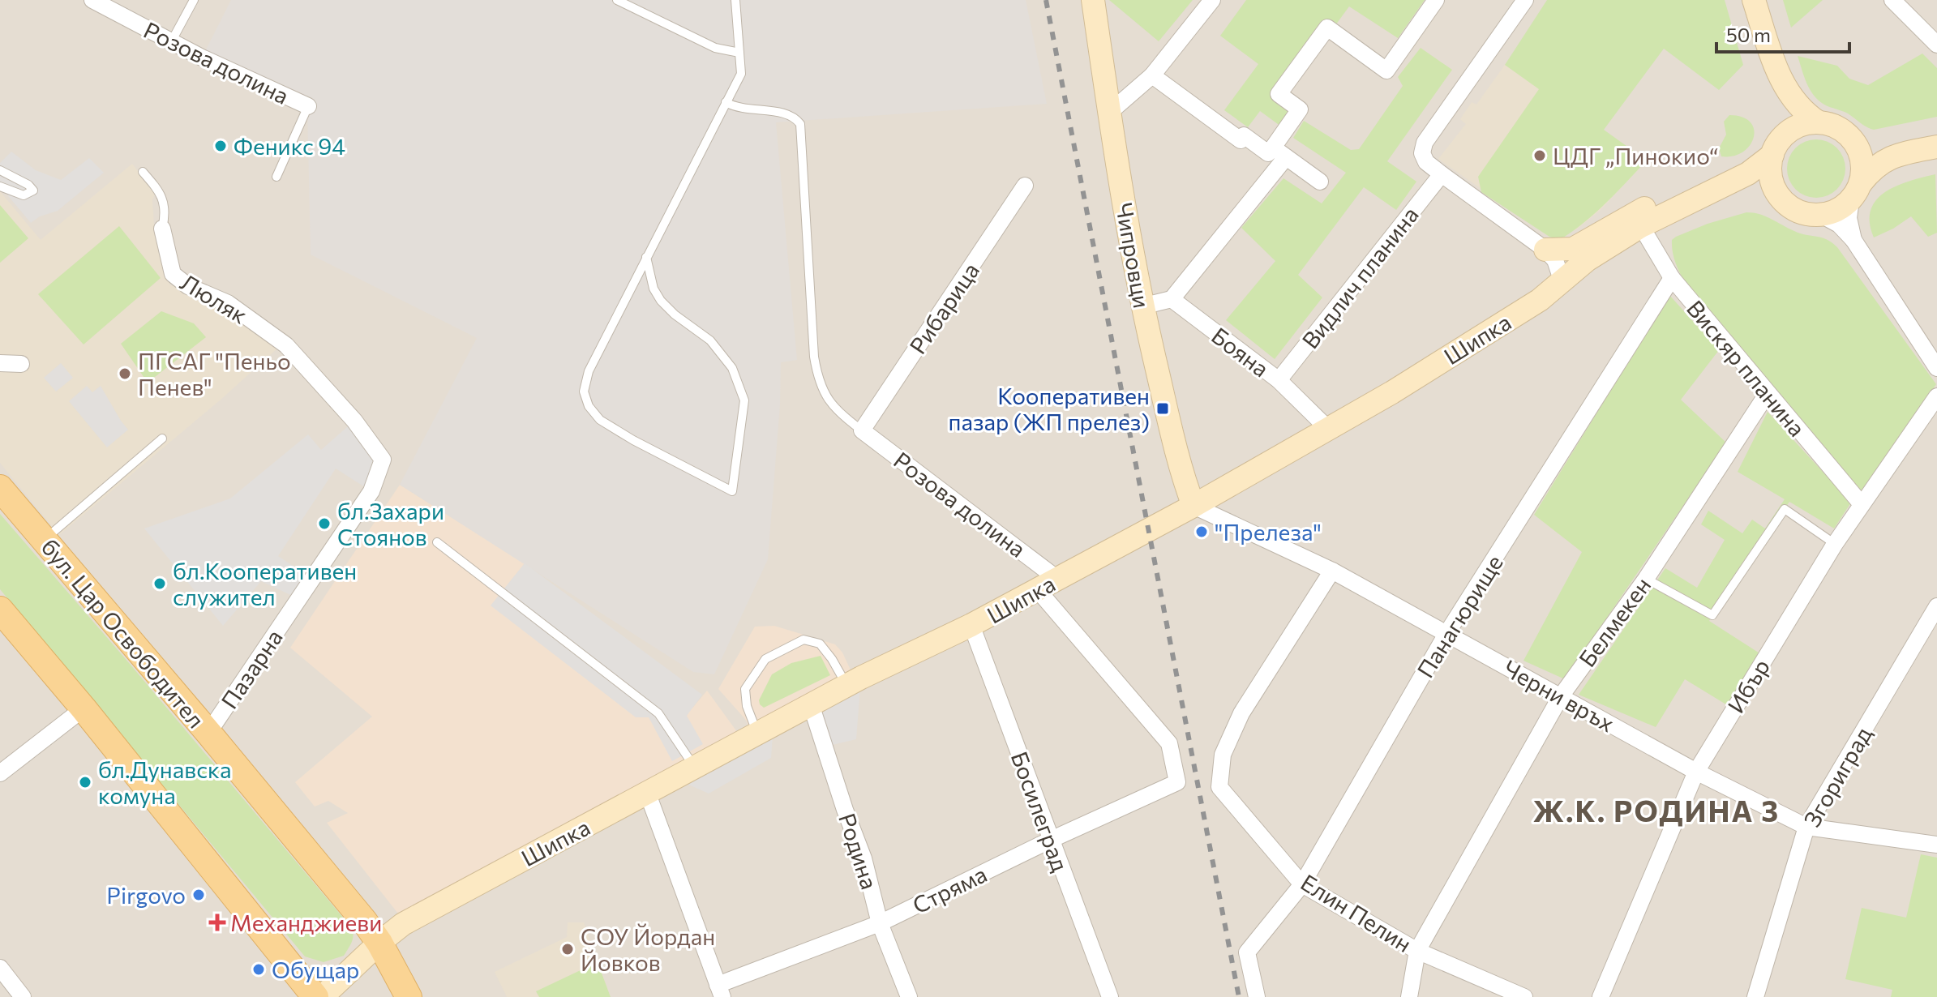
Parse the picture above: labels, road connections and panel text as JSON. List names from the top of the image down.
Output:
{
  "streets": {
    "main road": ["Чипровци", "Шипка", "бул. Цар Освободител"],
    "street": [
      "Розова долина",
      "Видлич планина",
      "Люляк",
      "Рибарица",
      "Бояна",
      "Вискяр планина",
      "Панагюрище",
      "Белмекен",
      "Пазарна",
      "Ибър",
      "Черни връх",
      "Згориград",
      "Босилеград",
      "Родина",
      "Стряма",
      "Елин Пелин"
    ]
  },
  "crossings": [
    ["Розова долина", "Рибарица"],
    ["Розова долина", "Шипка"],
    ["Розова долина", "Стряма"],
    ["Чипровци", "Шипка"],
    ["Чипровци", "Черни връх"],
    ["Видлич планина", "Бояна"],
    ["Люляк", "Пазарна"],
    ["Шипка", "Бояна"],
    ["Шипка", "Вискяр планина"],
    ["Шипка", "бул. Цар Освободител"],
    ["Шипка", "Черни връх"],
    ["Шипка", "Босилеград"],
    ["Шипка", "Родина"],
    ["Шипка", "Стряма"],
    ["Вискяр планина", "Панагюрище"],
    ["Вискяр планина", "Белмекен"],
    ["Вискяр планина", "Ибър"],
    ["Панагюрище", "Черни връх"],
    ["Панагюрище", "Елин Пелин"],
    ["Белмекен", "Черни връх"],
    ["Белмекен", "Елин Пелин"],
    ["бул. Цар Освободител", "Пазарна"],
    ["Ибър", "Черни връх"],
    ["Черни връх", "Згориград"],
    ["Черни връх", "Елин Пелин"],
    ["Босилеград", "Стряма"],
    ["Родина", "Стряма"]
  ],
  "districts": ["Ж.К. РОДИНА 3"],
  "places": {
    "other": [
      "Феникс 94",
      "ЦДГ „Пинокио“",
      "ПГСАГ \"Пеньо Пенев\"",
      "бл.Захари Стоянов",
      "\"Прелеза\"",
      "бл.Кооперативен служител",
      "бл.Дунавска комуна",
      "Pirgovo",
      "СОУ Йордан Йовков",
      "Обущар"
    ],
    "transit": ["Кооперативен пазар (ЖП прелез)"],
    "health": ["Механджиеви"]
  },
  "scale_bar": "50 m"
}
